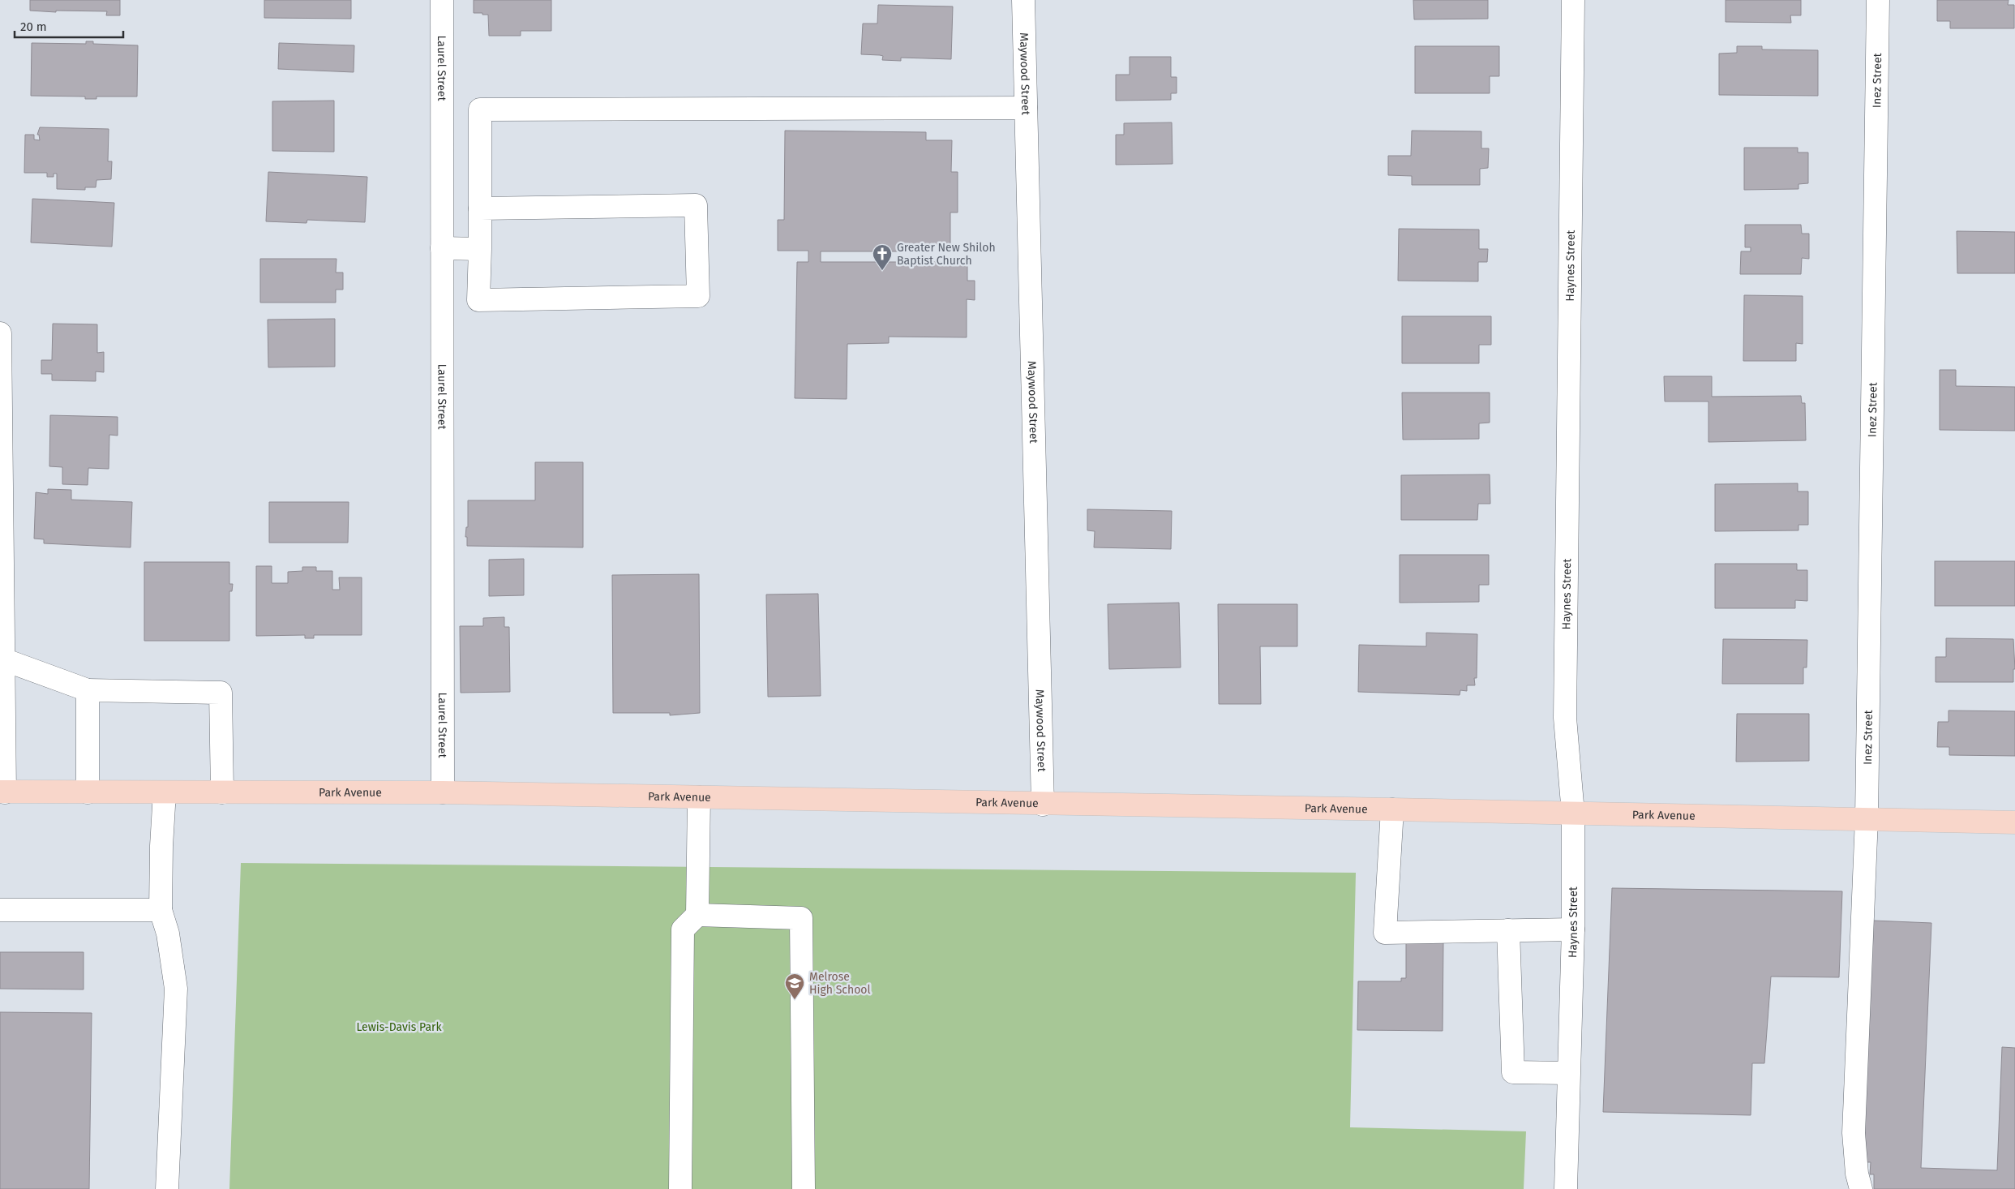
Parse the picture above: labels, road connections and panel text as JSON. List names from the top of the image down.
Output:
{
  "streets": {
    "main road": ["Park Avenue"],
    "street": [
      "Laurel Street",
      "Maywood Street",
      "Inez Street",
      "Haynes Street"
    ]
  },
  "crossings": [
    ["Laurel Street", "Park Avenue"],
    ["Maywood Street", "Park Avenue"],
    ["Inez Street", "Park Avenue"],
    ["Haynes Street", "Park Avenue"]
  ],
  "parks": ["Lewis-Davis Park"],
  "places": {
    "church": ["Greater New Shiloh Baptist Church"],
    "school or university": ["Melrose High School"]
  },
  "scale_bar": "20 m"
}
